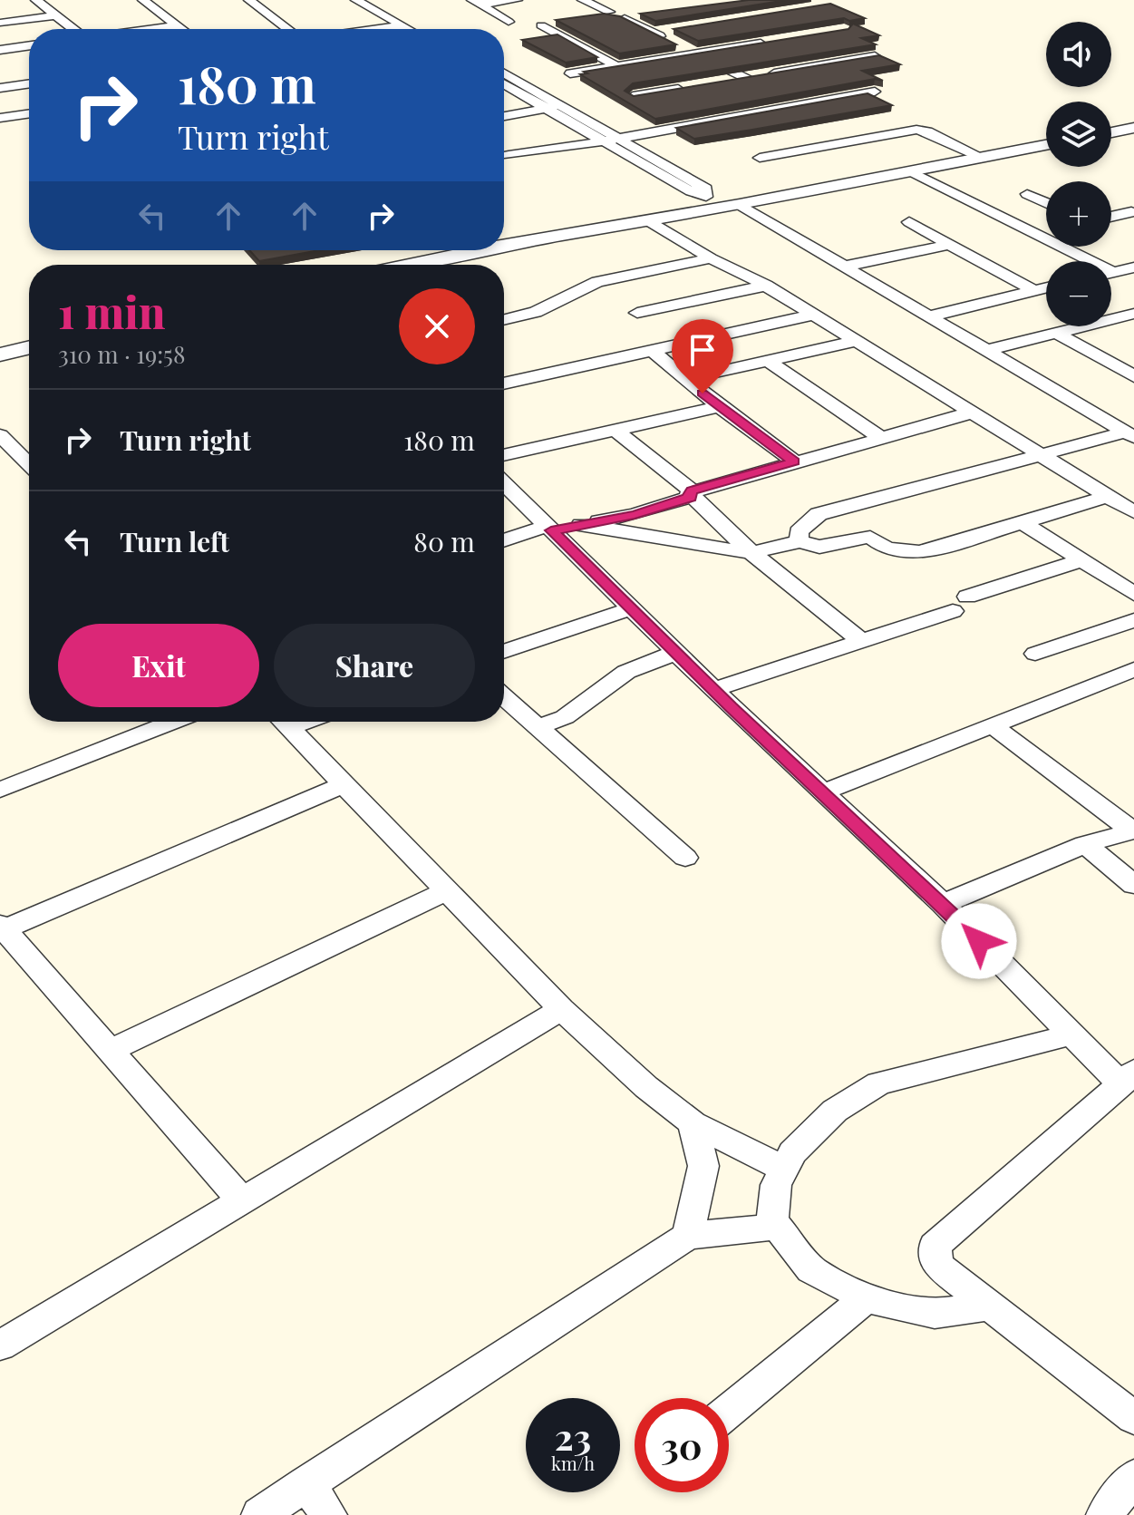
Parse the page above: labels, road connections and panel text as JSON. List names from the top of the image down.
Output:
{
  "page": {
    "map_buttons": ["+", "−"],
    "turn": ["180 m", "Turn right"],
    "heading": ["1 min", "310 m · 19:58"],
    "list": [
      {
        "name": "Turn right",
        "value": "180 m"
      },
      {
        "name": "Turn left",
        "value": "80 m"
      }
    ],
    "buttons": ["Exit", "Share"],
    "speed": "23 km/h",
    "limit": "30"
  }
}
